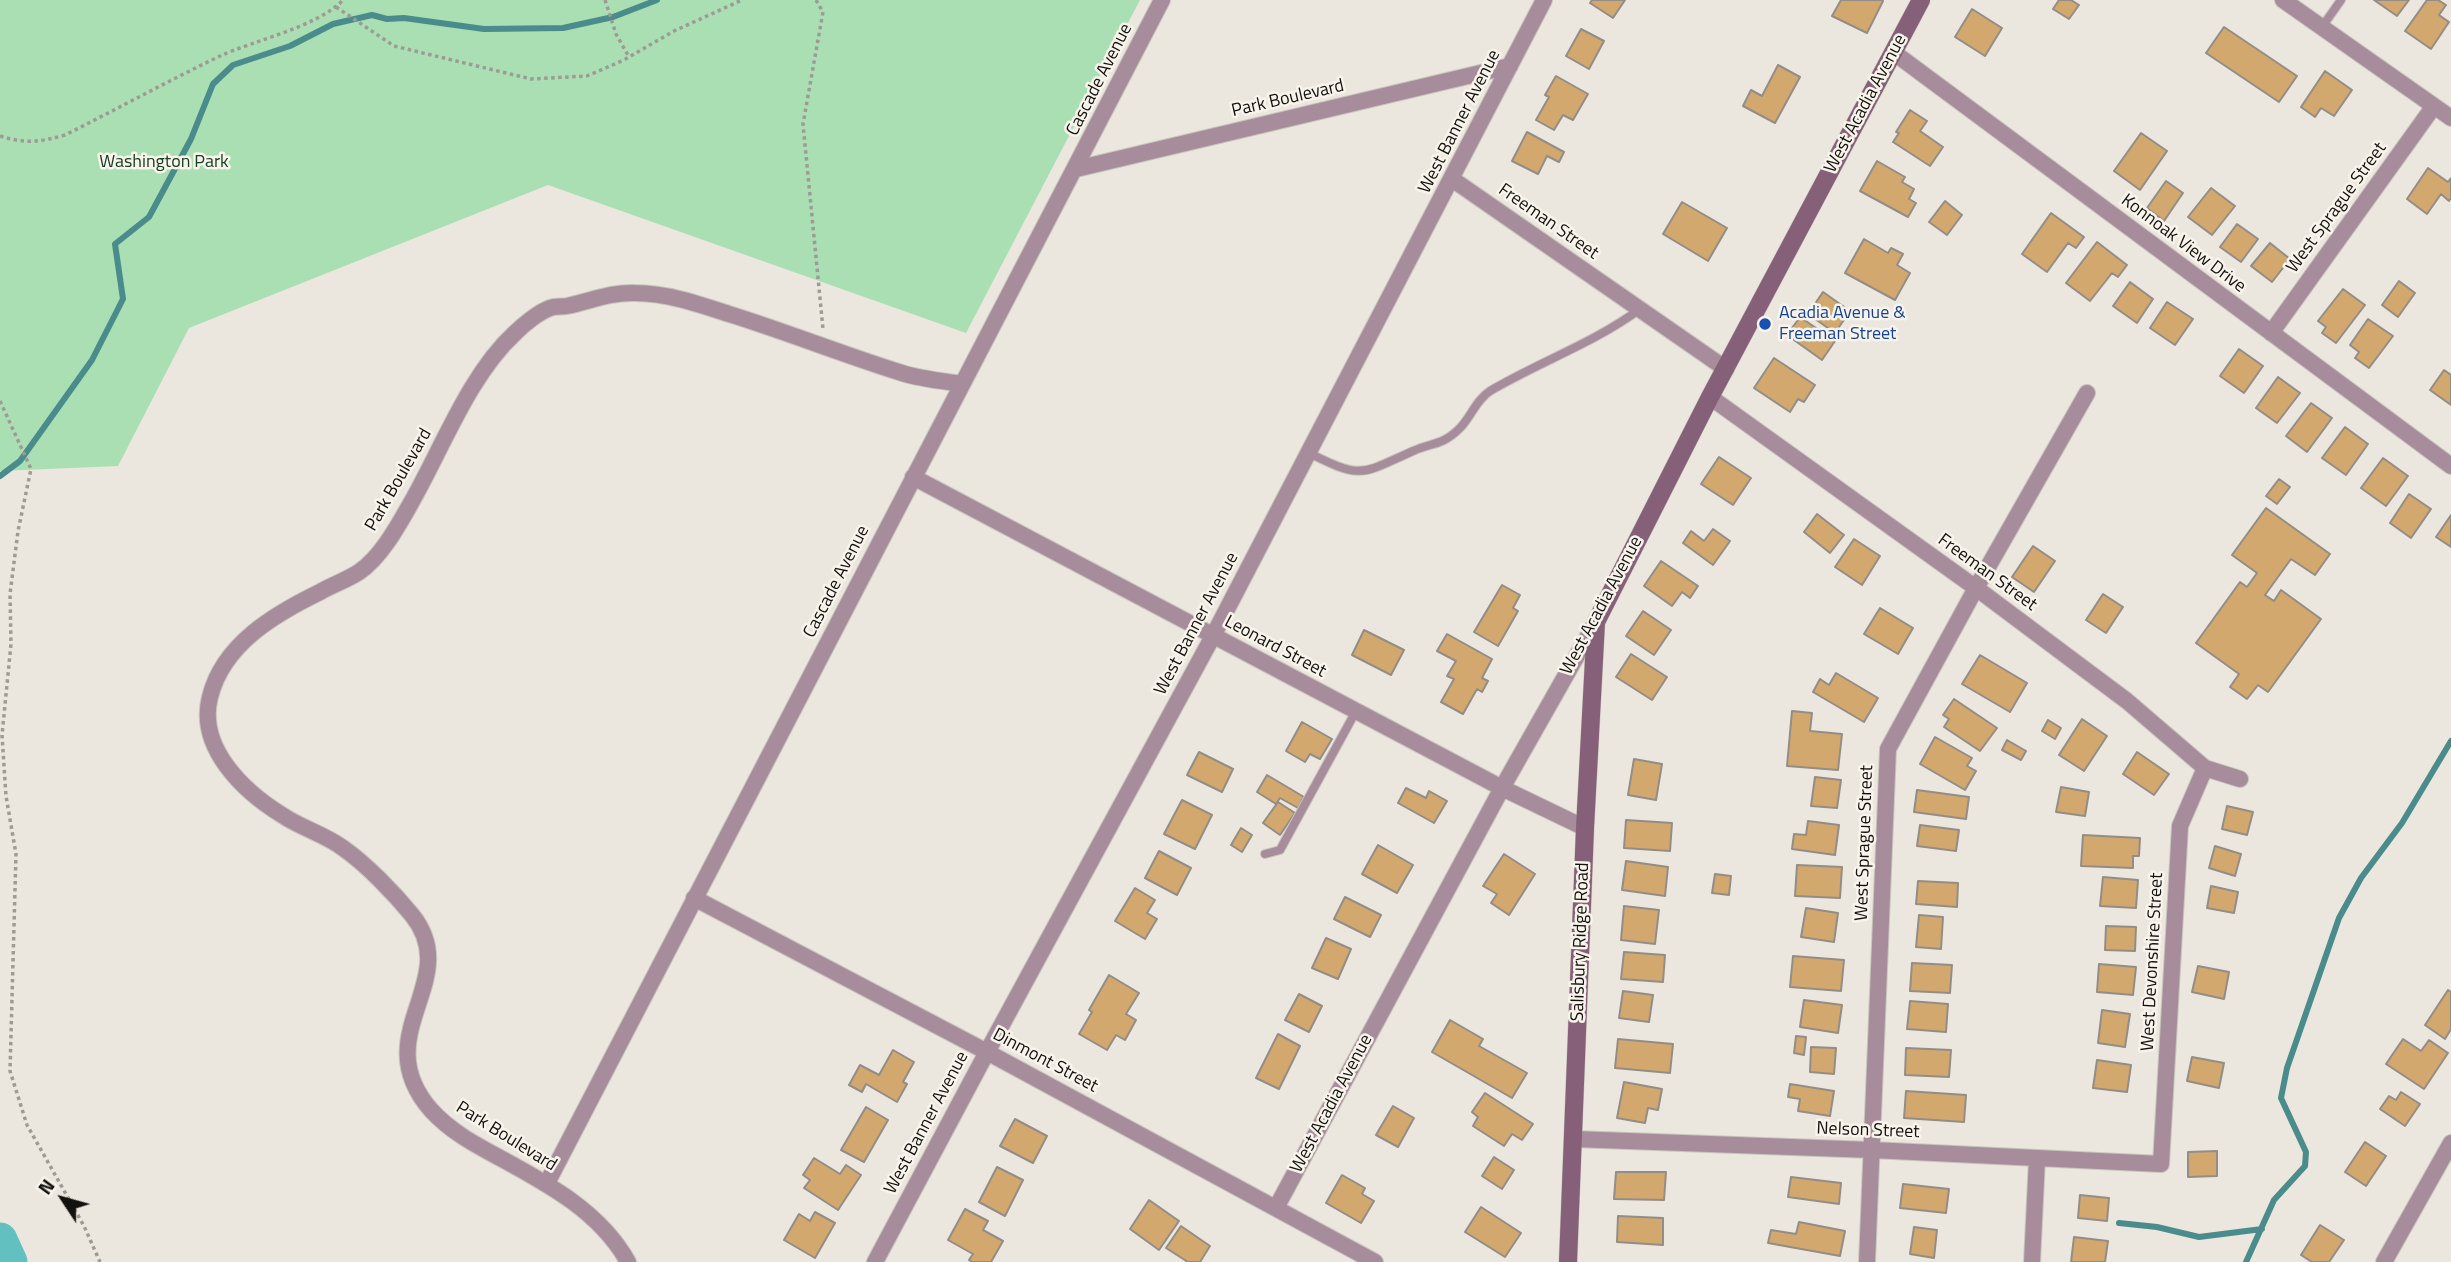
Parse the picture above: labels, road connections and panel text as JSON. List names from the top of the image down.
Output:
{
  "streets": {
    "street": [
      "Cascade Avenue",
      "Park Boulevard",
      "West Acadia Avenue",
      "West Banner Avenue",
      "West Sprague Street",
      "Freeman Street",
      "Konnoak View Drive",
      "Leonard Street",
      "Salisbury Ridge Road",
      "West Devonshire Street",
      "Dinmont Street",
      "Nelson Street"
    ]
  },
  "crossings": [
    ["Cascade Avenue", "Park Boulevard"],
    ["Cascade Avenue", "Leonard Street"],
    ["Cascade Avenue", "Dinmont Street"],
    ["Park Boulevard", "West Banner Avenue"],
    ["West Acadia Avenue", "Freeman Street"],
    ["West Acadia Avenue", "Konnoak View Drive"],
    ["West Acadia Avenue", "Leonard Street"],
    ["West Acadia Avenue", "Salisbury Ridge Road"],
    ["West Acadia Avenue", "Dinmont Street"],
    ["West Banner Avenue", "Freeman Street"],
    ["West Banner Avenue", "Leonard Street"],
    ["West Banner Avenue", "Dinmont Street"],
    ["West Sprague Street", "Freeman Street"],
    ["West Sprague Street", "Konnoak View Drive"],
    ["West Sprague Street", "Nelson Street"],
    ["Freeman Street", "West Devonshire Street"],
    ["Leonard Street", "Salisbury Ridge Road"],
    ["Salisbury Ridge Road", "Nelson Street"],
    ["West Devonshire Street", "Nelson Street"]
  ],
  "parks": ["Washington Park"],
  "places": ["Acadia Avenue & Freeman Street"],
  "north": "top left"
}
